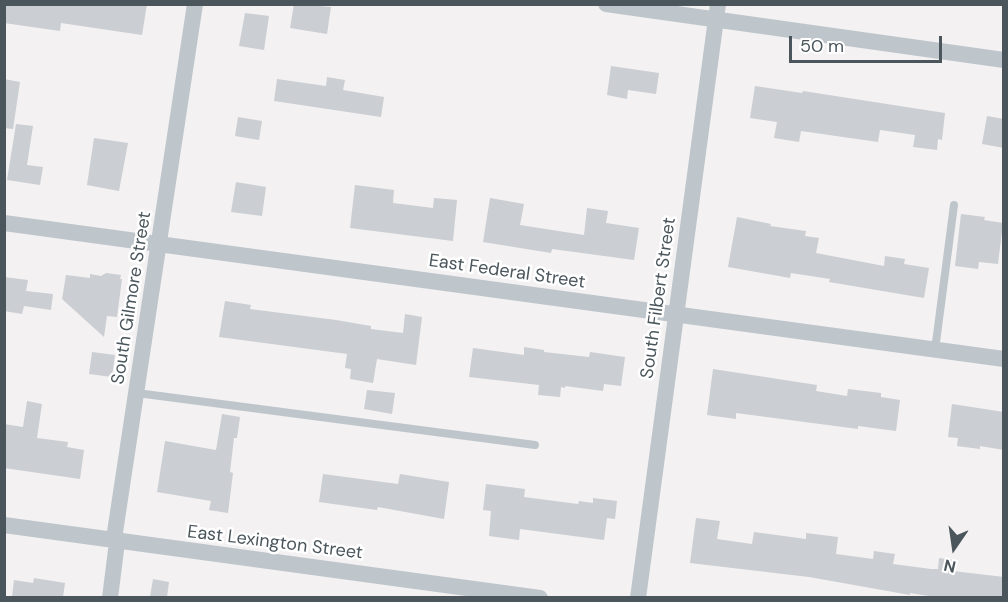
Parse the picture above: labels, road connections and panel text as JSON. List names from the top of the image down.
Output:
{
  "streets": {
    "street": [
      "East Federal Street",
      "South Gilmore Street",
      "South Filbert Street",
      "East Lexington Street"
    ]
  },
  "crossings": [
    ["East Federal Street", "South Gilmore Street"],
    ["East Federal Street", "South Filbert Street"],
    ["South Gilmore Street", "East Lexington Street"]
  ],
  "scale_bar": "50 m",
  "north": "bottom"
}
